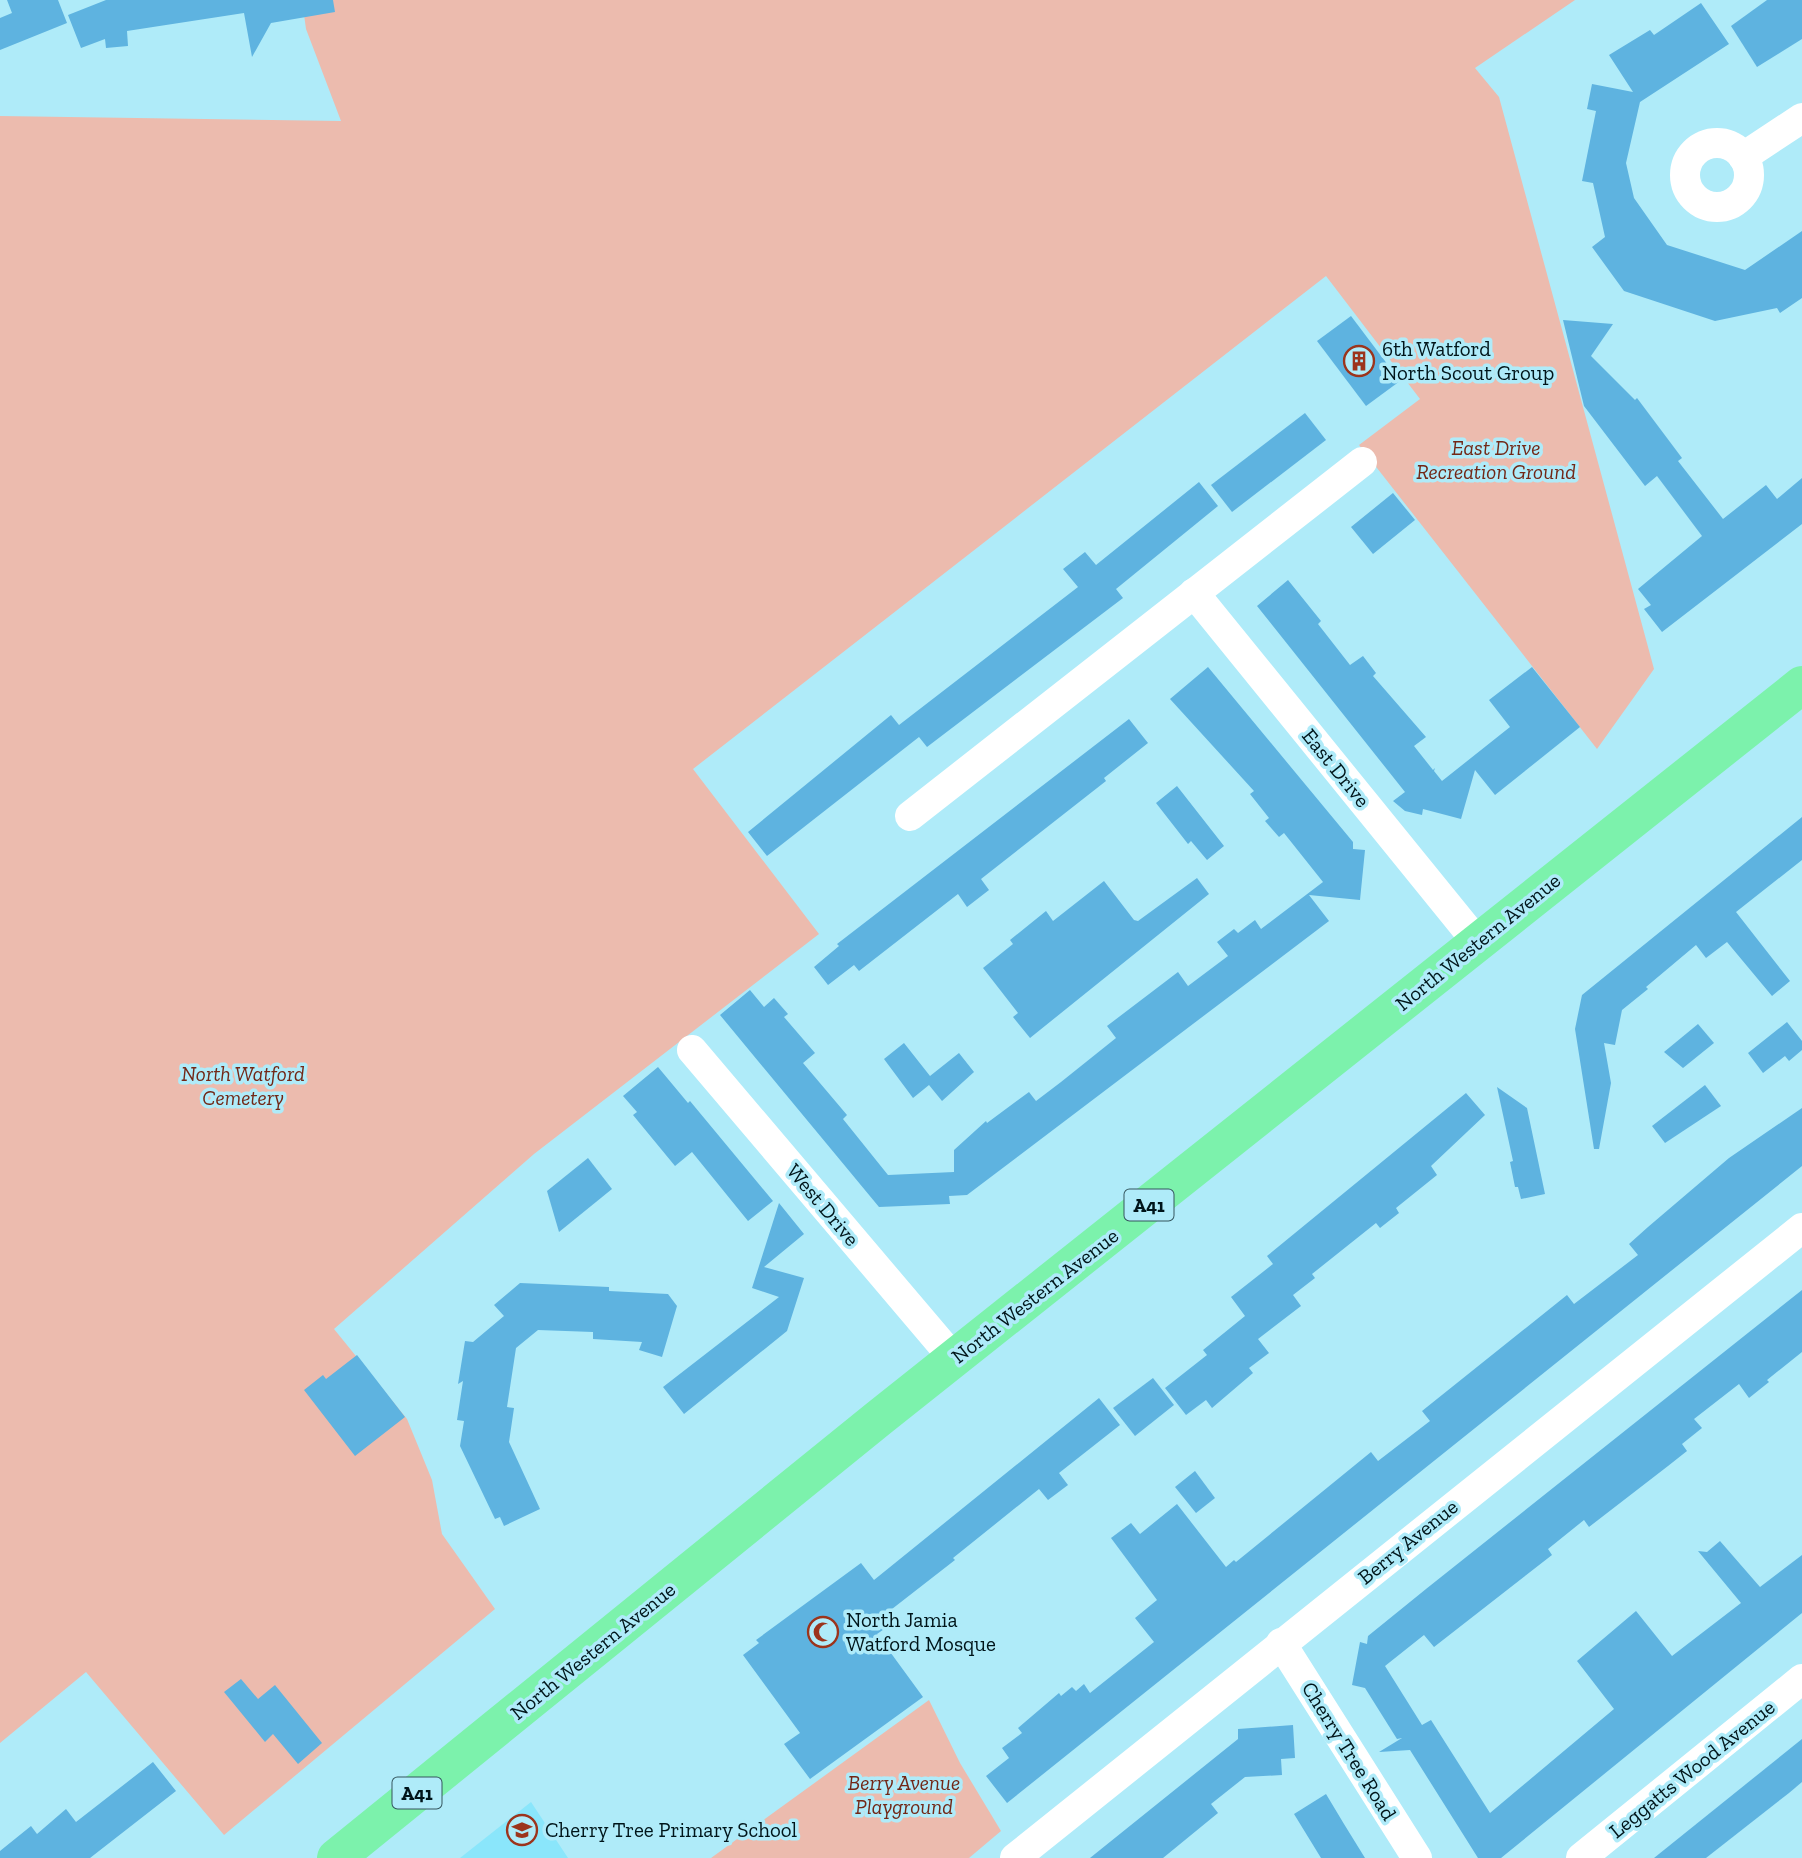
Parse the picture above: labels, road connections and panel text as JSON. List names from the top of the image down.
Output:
{
  "streets": {
    "highway": ["North Western Avenue", "A41"],
    "street": [
      "East Drive",
      "West Drive",
      "Berry Avenue",
      "Cherry Tree Road",
      "Leggatts Wood Avenue"
    ]
  },
  "crossings": [
    ["East Drive", "North Western Avenue"],
    ["North Western Avenue", "West Drive"],
    ["Berry Avenue", "Cherry Tree Road"]
  ],
  "parks": ["East Drive Recreation Ground", "North Watford Cemetery", "Berry Avenue Playground"],
  "places": {
    "building": ["6th Watford North Scout Group"],
    "mosque": ["North Jamia Watford Mosque"],
    "school or university": ["Cherry Tree Primary School"]
  }
}
